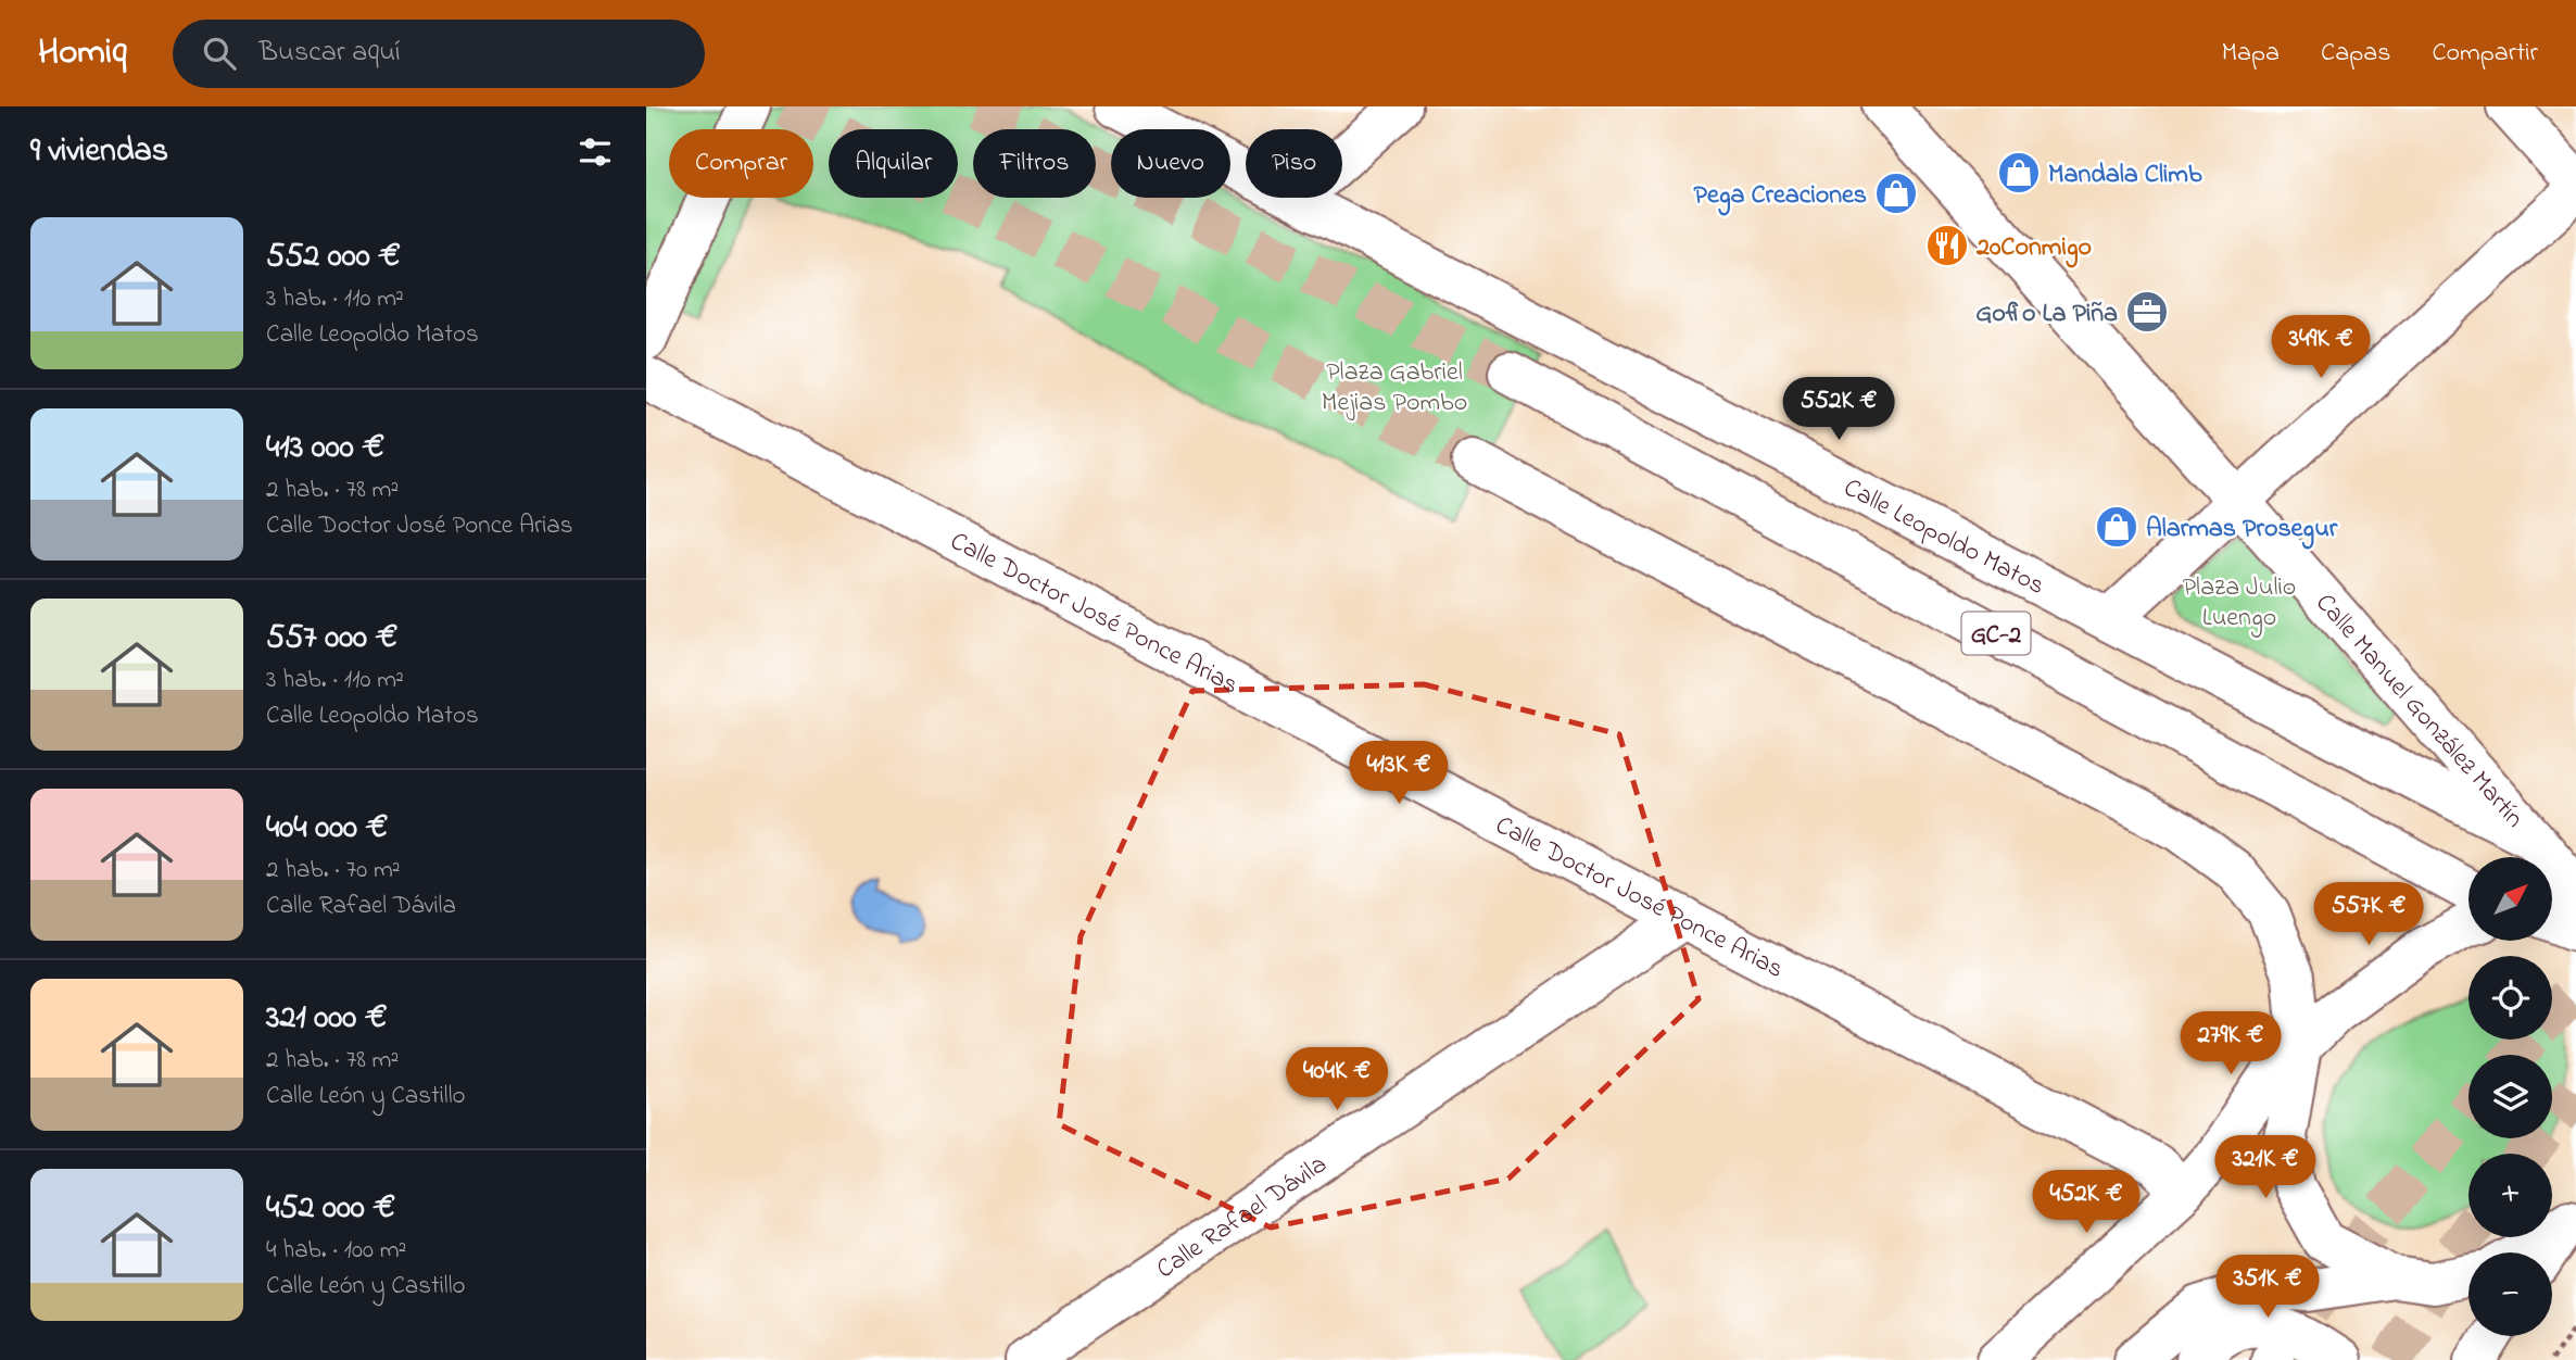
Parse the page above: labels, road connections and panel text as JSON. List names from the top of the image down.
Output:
{
  "streets": {
    "main road": [
      "Calle Leopoldo Matos",
      "Calle Doctor José Ponce Arias",
      "GC-2",
      "Calle Manuel González Martín",
      "Calle Rafael Dávila"
    ]
  },
  "crossings": [
    ["Calle Leopoldo Matos", "Calle Manuel González Martín"],
    ["Calle Doctor José Ponce Arias", "Calle Rafael Dávila"]
  ],
  "parks": ["Plaza Gabriel Mejias Pombo", "Plaza Julio Luengo"],
  "places": {
    "shop": ["Mandala Climb", "Pega Creaciones", "Alarmas Prosegur"],
    "restaurant": ["20Conmigo"],
    "office": ["Gofio La Piña"]
  },
  "north": "top right",
  "page": {
    "header": "Homiq",
    "search": "Buscar aquí",
    "nav": ["Mapa", "Capas", "Compartir"],
    "heading": "9 viviendas",
    "chip": [
      "Comprar",
      "Alquilar",
      "Filtros",
      "Nuevo",
      "Piso"
    ],
    "list": [
      {
        "name": "552 000 €",
        "note": "3 hab. · 110 m² · Calle Leopoldo Matos"
      },
      {
        "name": "413 000 €",
        "note": "2 hab. · 78 m² · Calle Doctor José Ponce Arias"
      },
      {
        "name": "557 000 €",
        "note": "3 hab. · 110 m² · Calle Leopoldo Matos"
      },
      {
        "name": "404 000 €",
        "note": "2 hab. · 70 m² · Calle Rafael Dávila"
      },
      {
        "name": "321 000 €",
        "note": "2 hab. · 78 m² · Calle León y Castillo"
      },
      {
        "name": "452 000 €",
        "note": "4 hab. · 100 m² · Calle León y Castillo"
      }
    ],
    "price": [
      "349K €",
      "552K €",
      "413K €",
      "557K €",
      "279K €",
      "404K €",
      "321K €",
      "452K €",
      "351K €"
    ],
    "map_buttons": ["+", "−"]
  }
}
